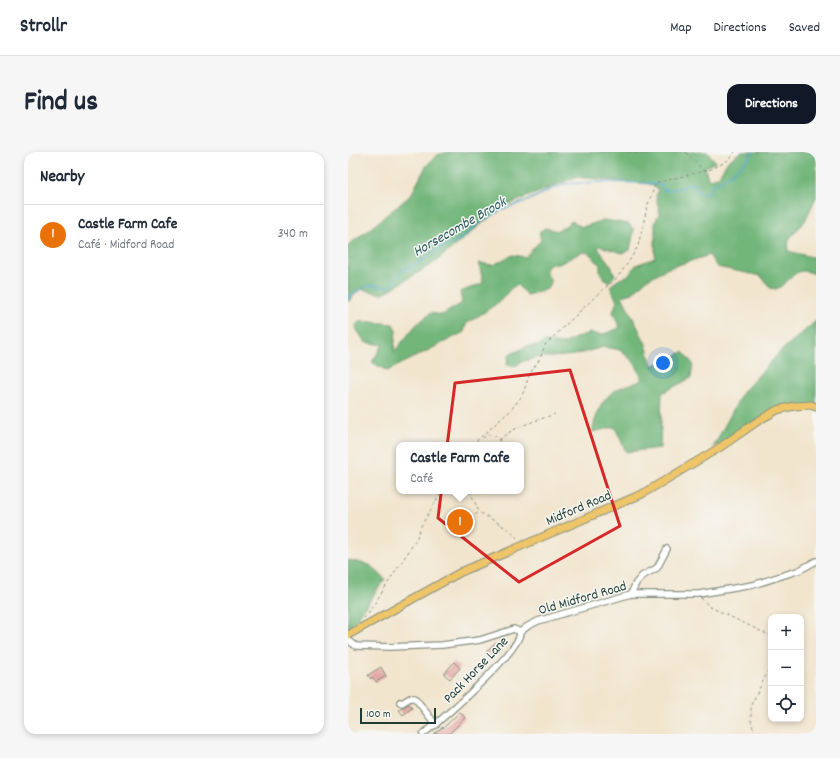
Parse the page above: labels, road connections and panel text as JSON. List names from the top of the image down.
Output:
{
  "streets": {
    "main road": ["Midford Road"],
    "street": ["Old Midford Road", "Pack Horse Lane"]
  },
  "crossings": [
    ["Old Midford Road", "Pack Horse Lane"]
  ],
  "water": ["Horsecombe Brook"],
  "scale_bar": "100 m",
  "page": {
    "header": "Strollr",
    "nav": ["Map", "Directions", "Saved"],
    "title": "Find us",
    "buttons": "Directions",
    "heading": "Nearby",
    "list": [
      {
        "mark": "1",
        "name": "Castle Farm Cafe",
        "note": "Café · Midford Road",
        "value": "340 m"
      }
    ],
    "popup": ["Castle Farm Cafe", "Café"],
    "pins": "1",
    "map_buttons": ["+", "−"],
    "scale": "100 m"
  }
}
